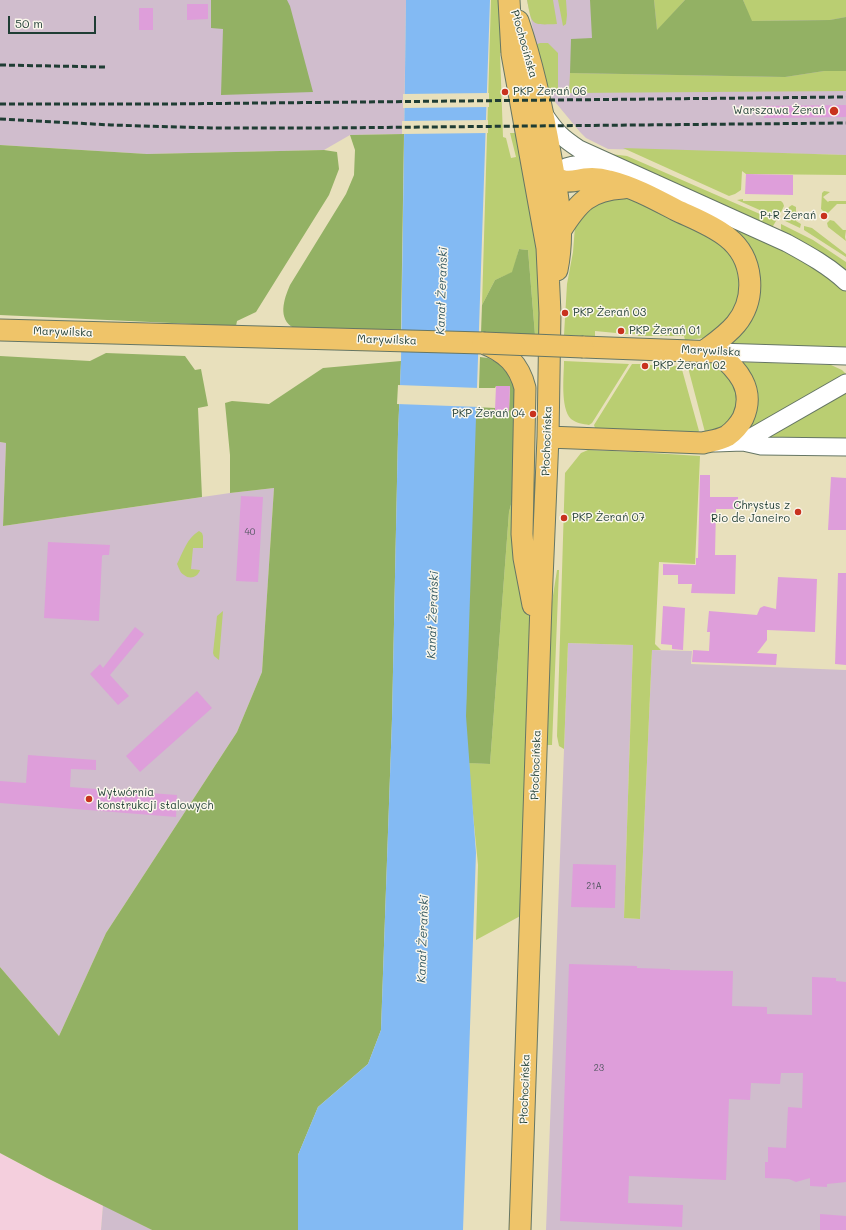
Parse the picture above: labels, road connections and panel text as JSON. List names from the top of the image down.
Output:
{
  "streets": {
    "main road": ["Płochocińska", "Marywilska"]
  },
  "water": ["Kanał Żerański"],
  "places": [
    "PKP Żerań 06",
    "Warszawa Żerań",
    "P+R Żerań",
    "PKP Żerań 03",
    "PKP Żerań 01",
    "PKP Żerań 02",
    "PKP Żerań 04",
    "Chrystus z Rio de Janeiro",
    "PKP Żerań 07",
    "Wytwórnia konstrukcji stalowych"
  ],
  "house_numbers": ["40", "21A", "23"],
  "scale_bar": "50 m"
}
